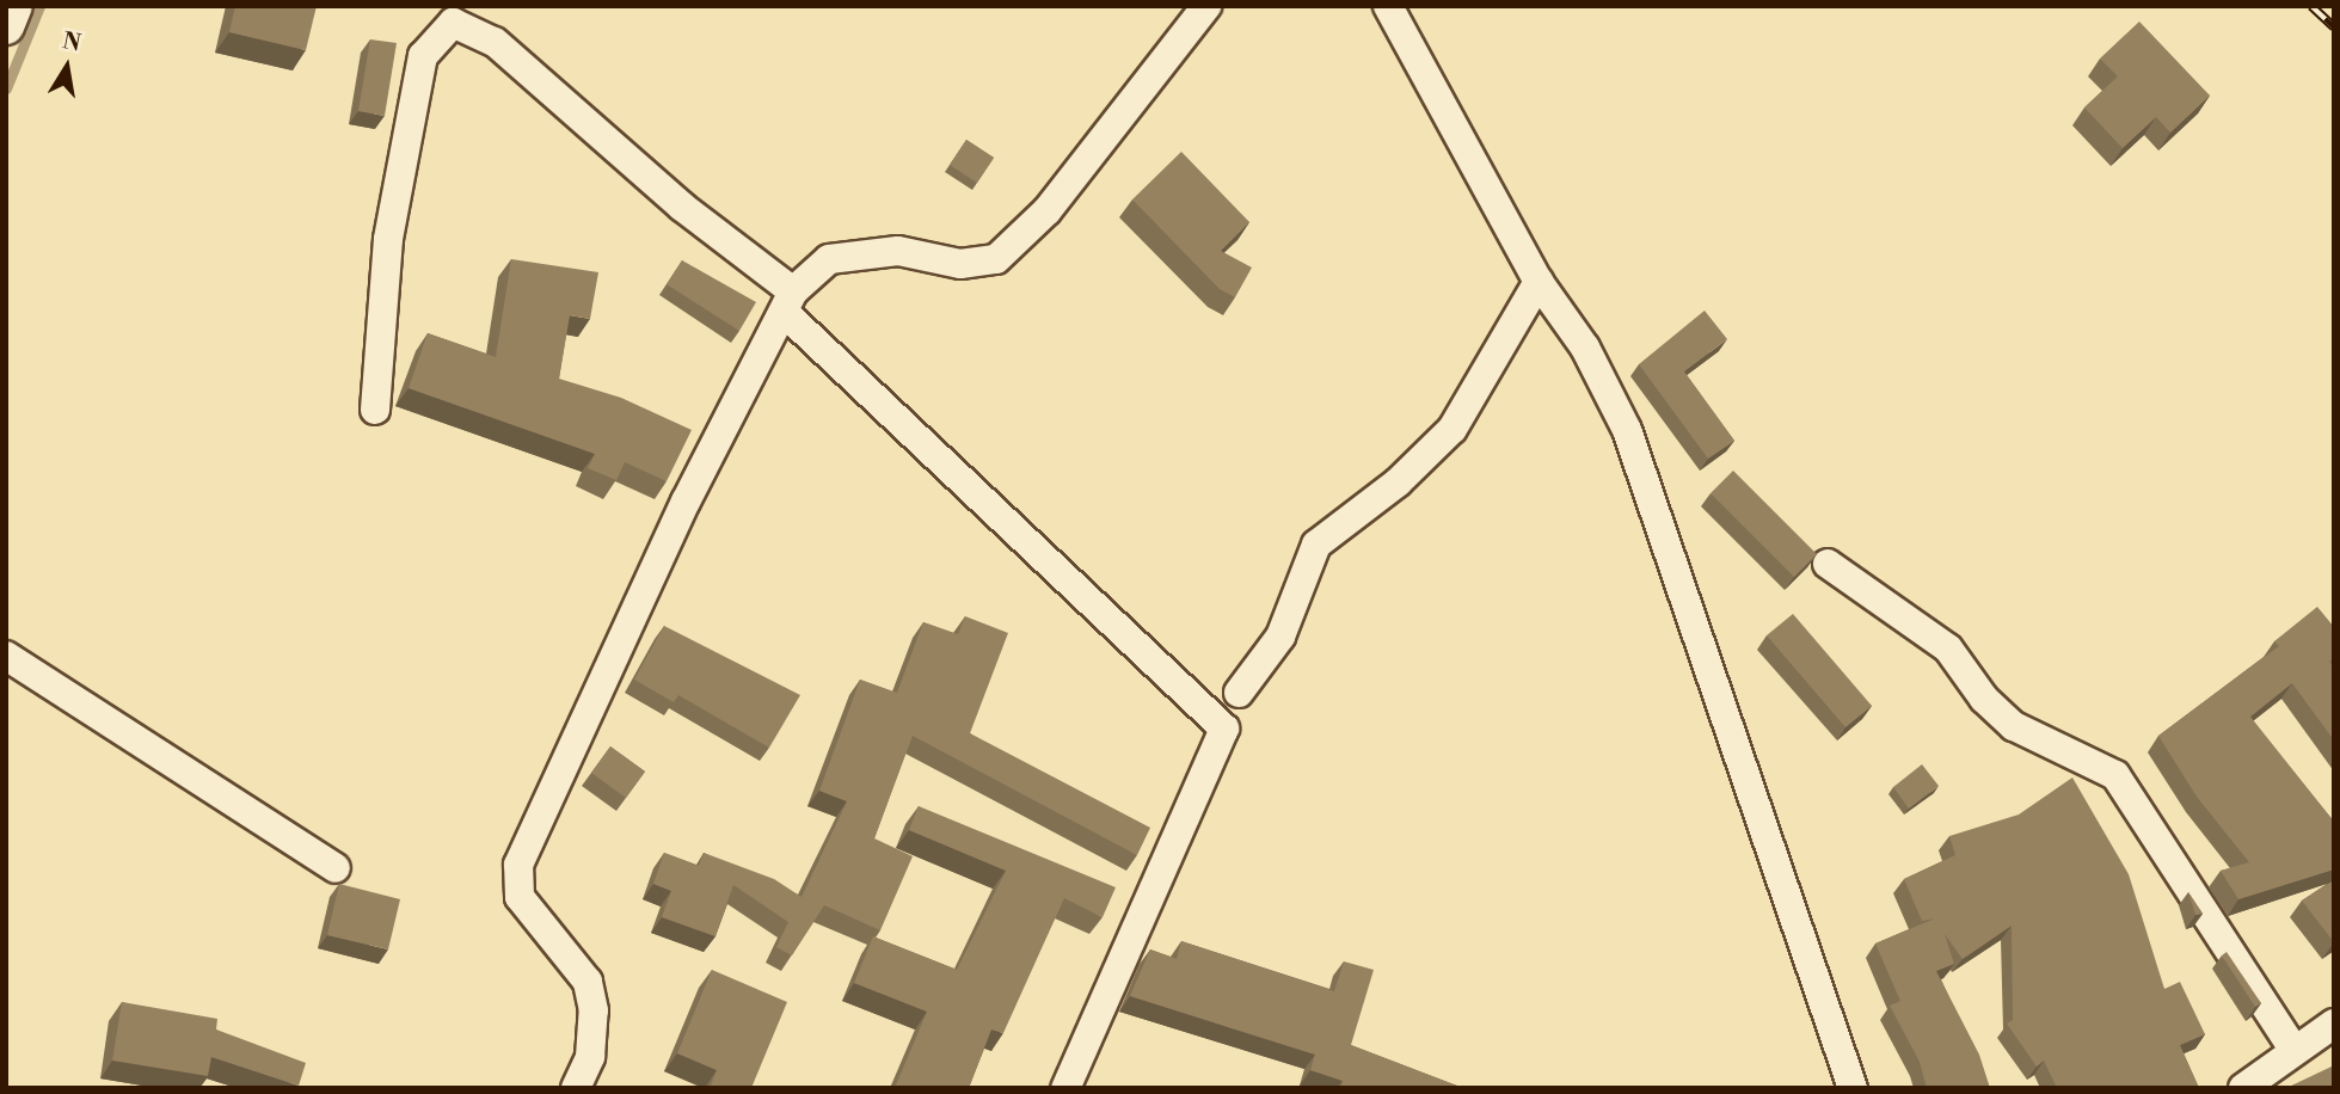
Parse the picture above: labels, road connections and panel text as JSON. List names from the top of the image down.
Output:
{
  "north": "top"
}
